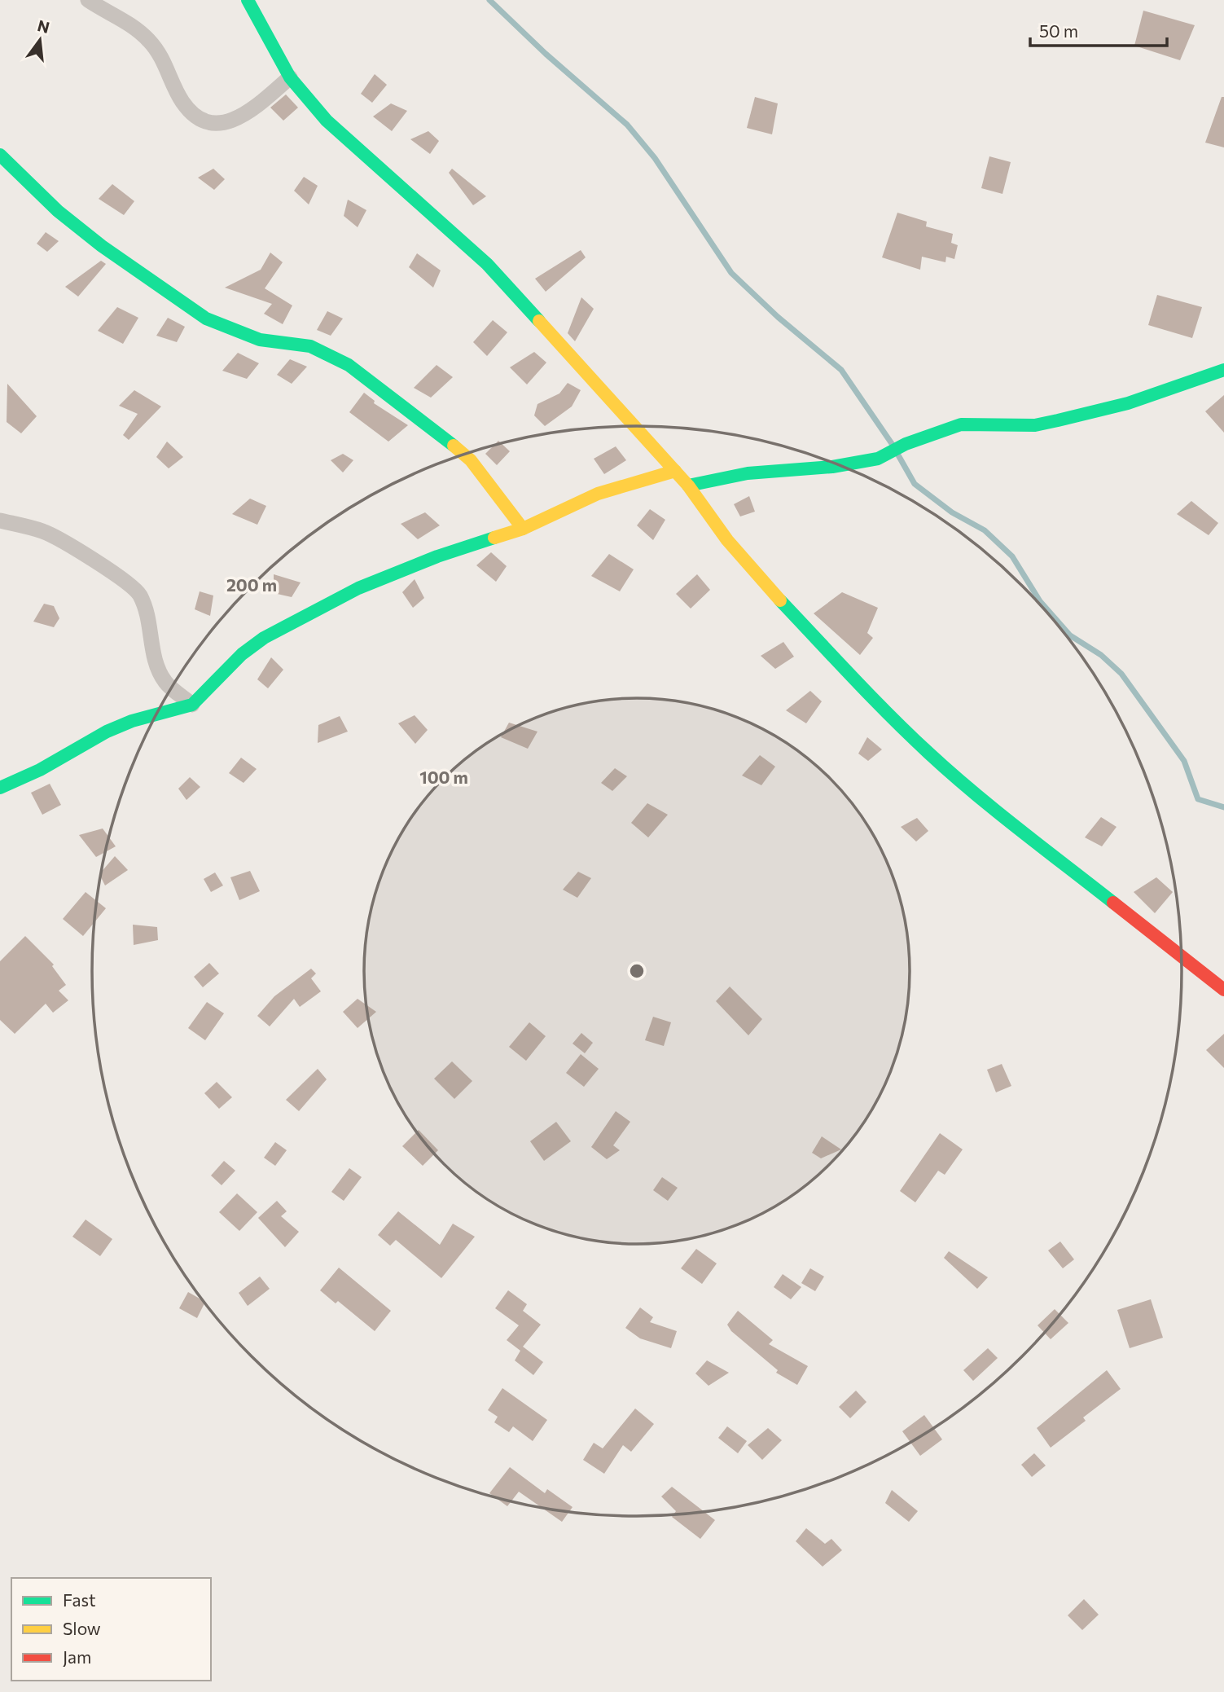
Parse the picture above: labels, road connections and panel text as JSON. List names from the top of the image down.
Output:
{
  "legend": ["Fast", "Slow", "Jam"],
  "scale_bar": "50 m",
  "north": "top",
  "rings": ["200 m", "100 m"]
}
